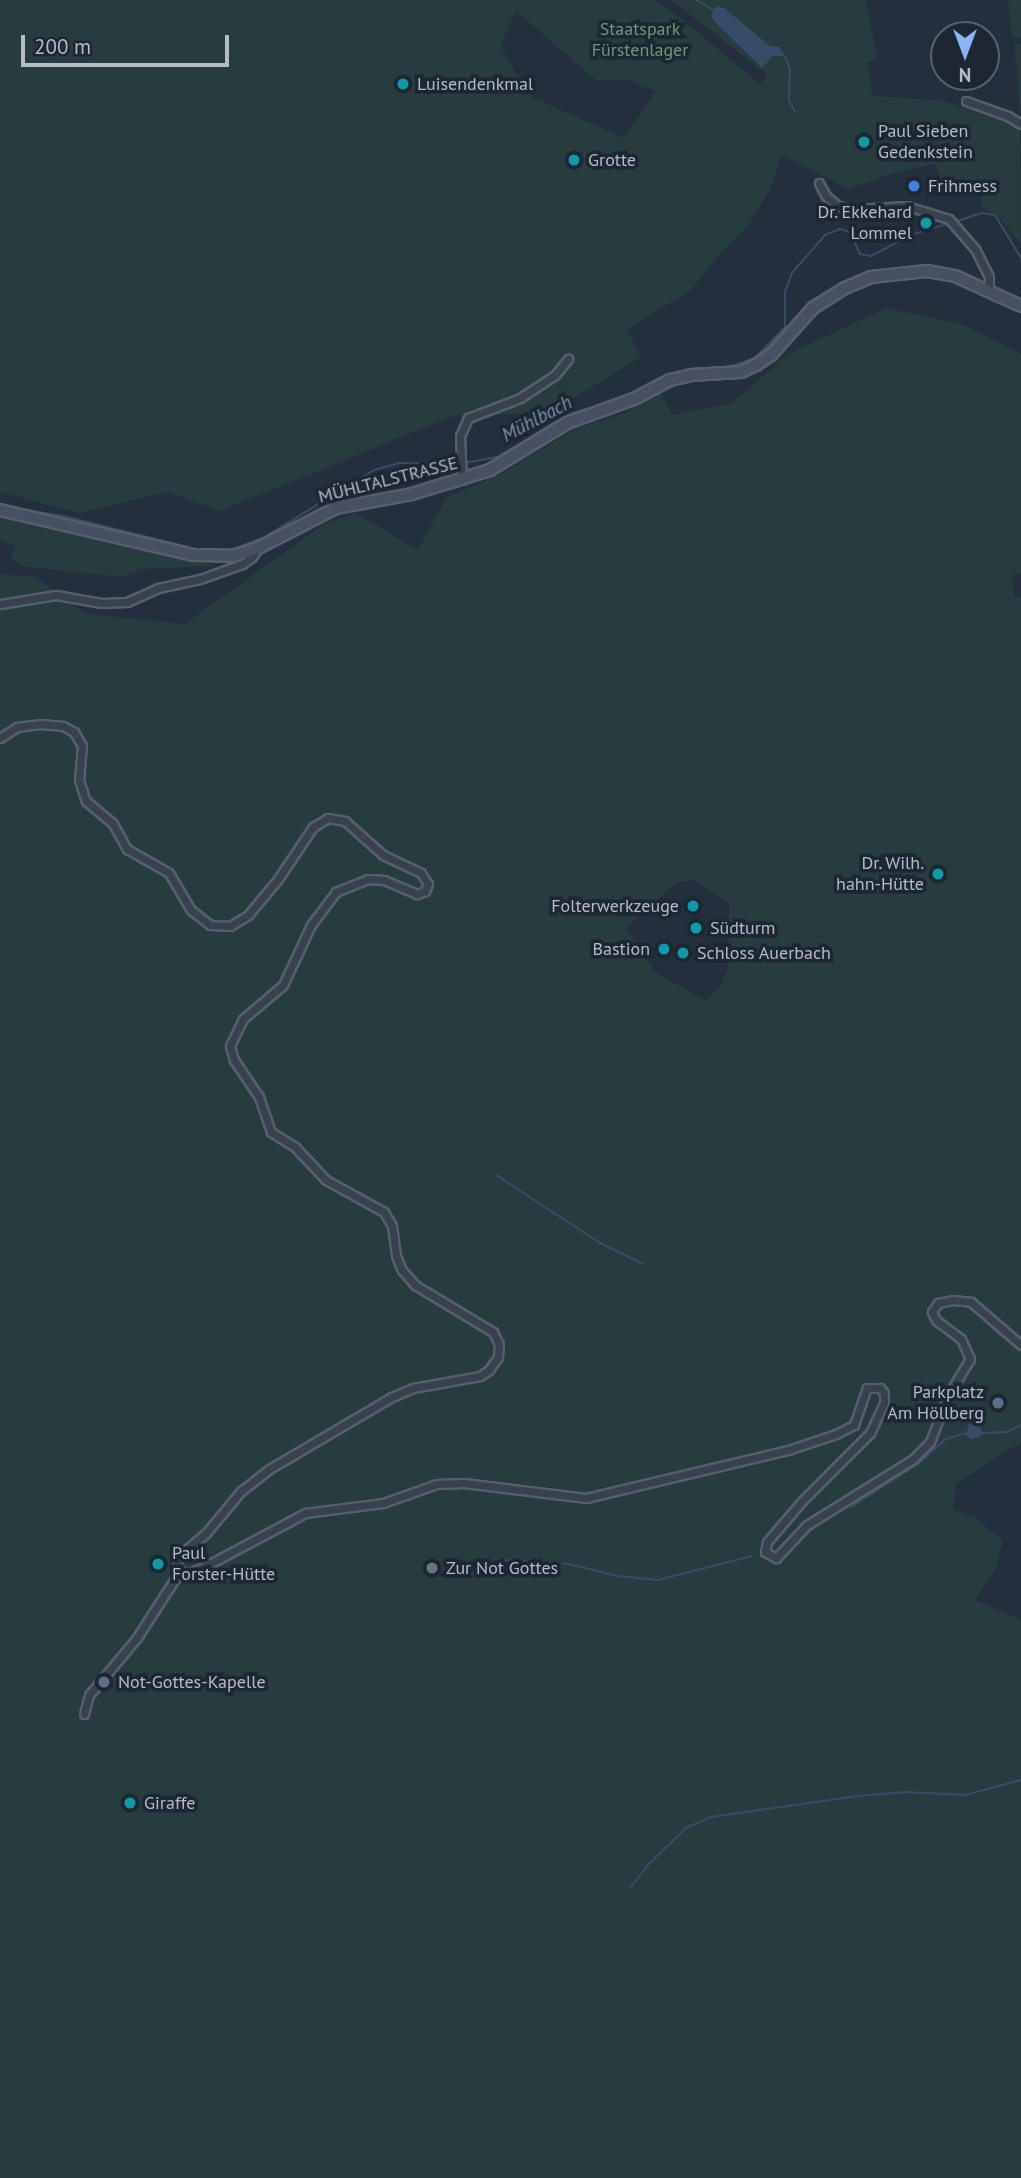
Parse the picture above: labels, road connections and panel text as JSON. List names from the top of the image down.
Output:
{
  "streets": {
    "main road": ["MÜHLTALSTRASSE"]
  },
  "water": ["Mühlbach"],
  "parks": ["Staatspark Fürstenlager"],
  "places": [
    "Luisendenkmal",
    "Paul Sieben Gedenkstein",
    "Grotte",
    "Frihmess",
    "Dr. Ekkehard Lommel",
    "Dr. Wilh. hahn-Hütte",
    "Folterwerkzeuge",
    "Südturm",
    "Bastion",
    "Schloss Auerbach",
    "Parkplatz Am Höllberg",
    "Paul Forster-Hütte",
    "Zur Not Gottes",
    "Not-Gottes-Kapelle",
    "Giraffe"
  ],
  "scale_bar": "200 m",
  "north": "bottom"
}
